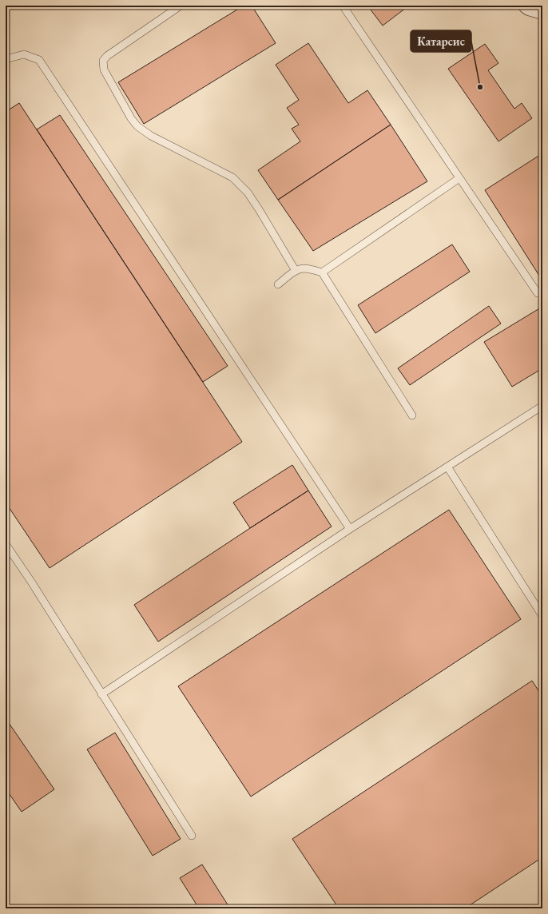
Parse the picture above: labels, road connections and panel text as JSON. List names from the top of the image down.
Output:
{
  "places": ["Катарсис"]
}
